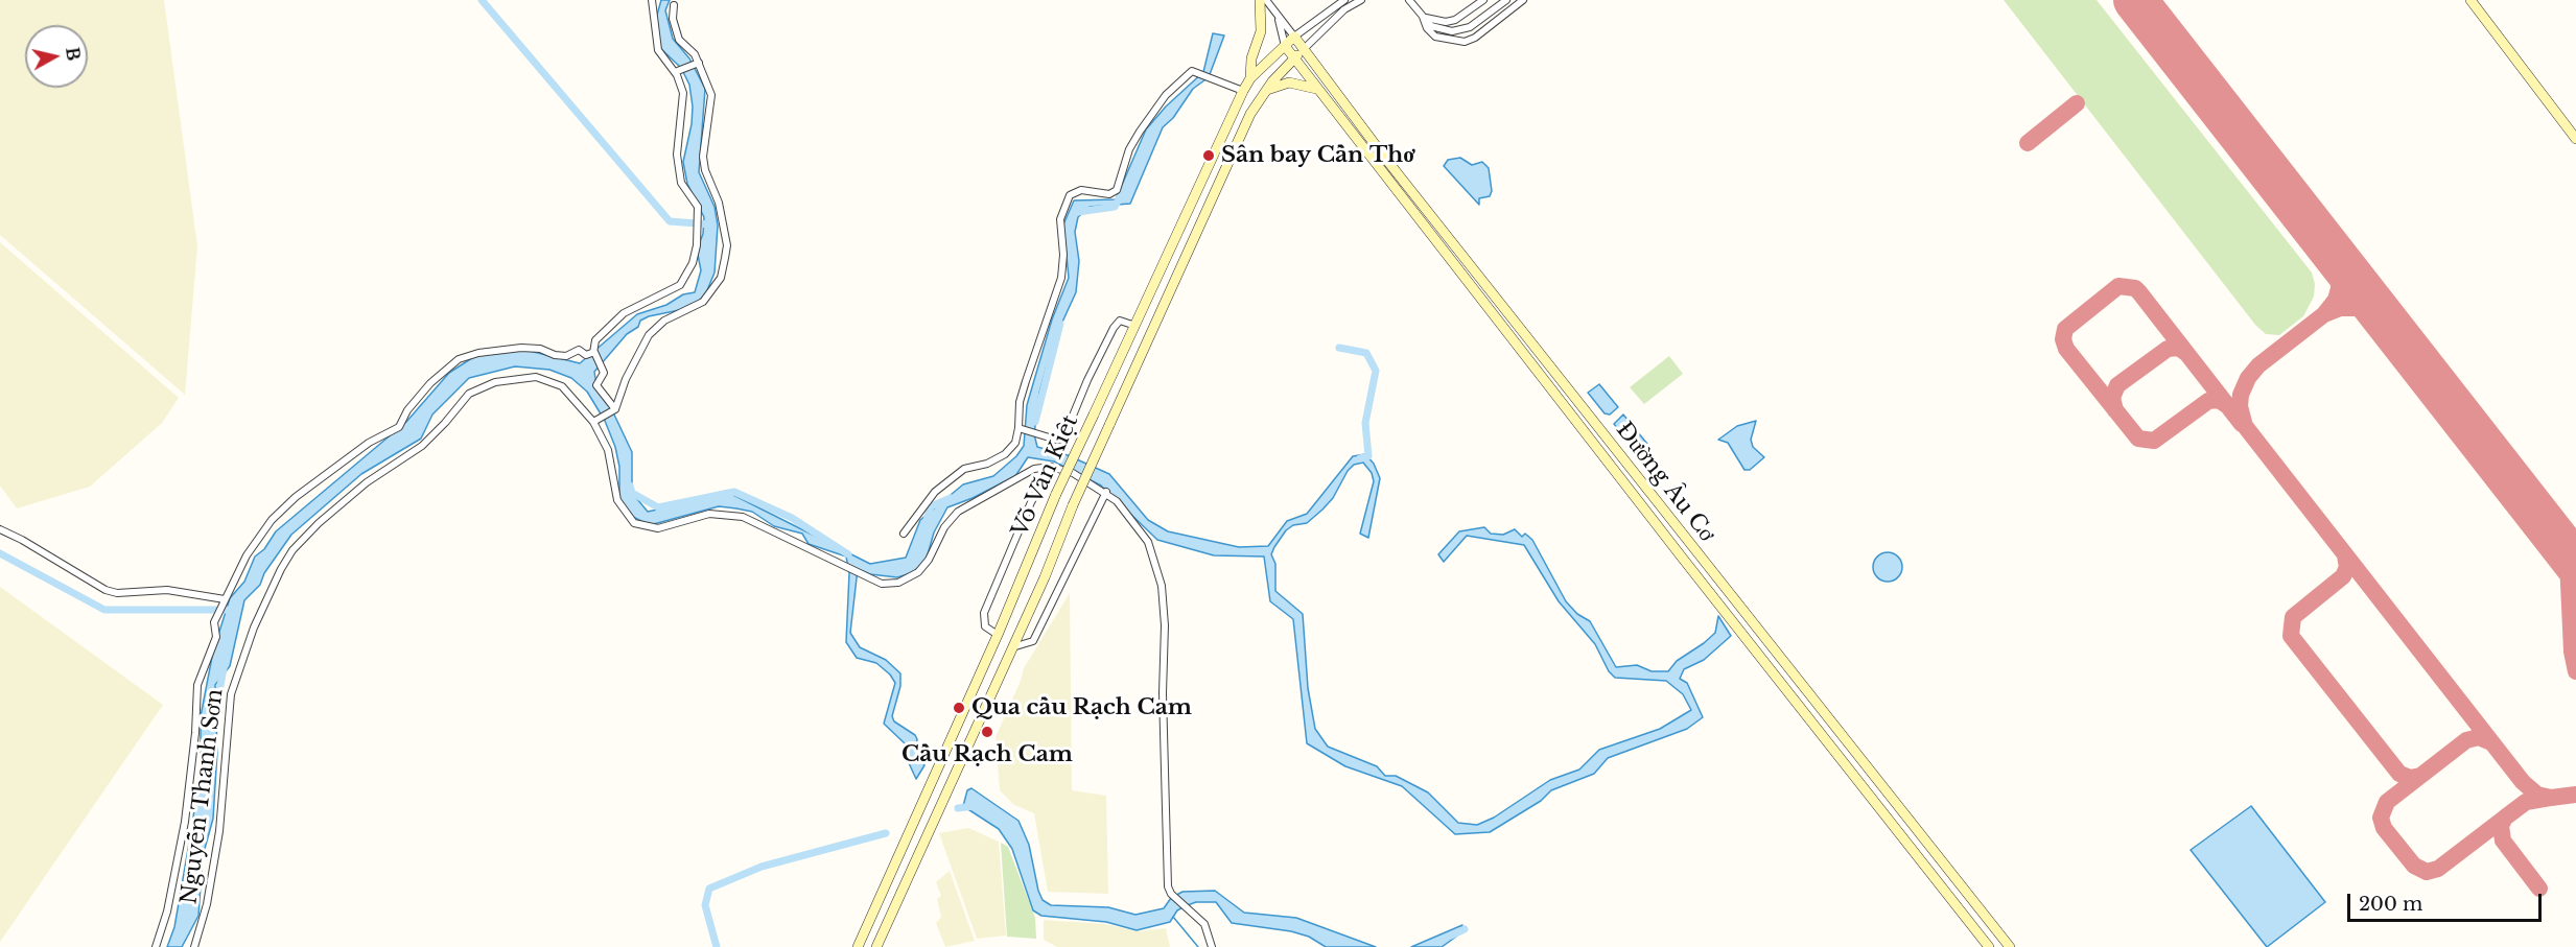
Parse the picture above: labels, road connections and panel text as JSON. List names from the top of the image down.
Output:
{
  "streets": {
    "street": ["Võ Văn Kiệt", "Đường Âu Cơ", "Nguyễn Thanh Sơn"]
  },
  "crossings": [
    ["Võ Văn Kiệt", "Đường Âu Cơ"]
  ],
  "places": ["Sân bay Cần Thơ", "Qua cầu Rạch Cam", "Cầu Rạch Cam"],
  "scale_bar": "200 m",
  "north": "right"
}
